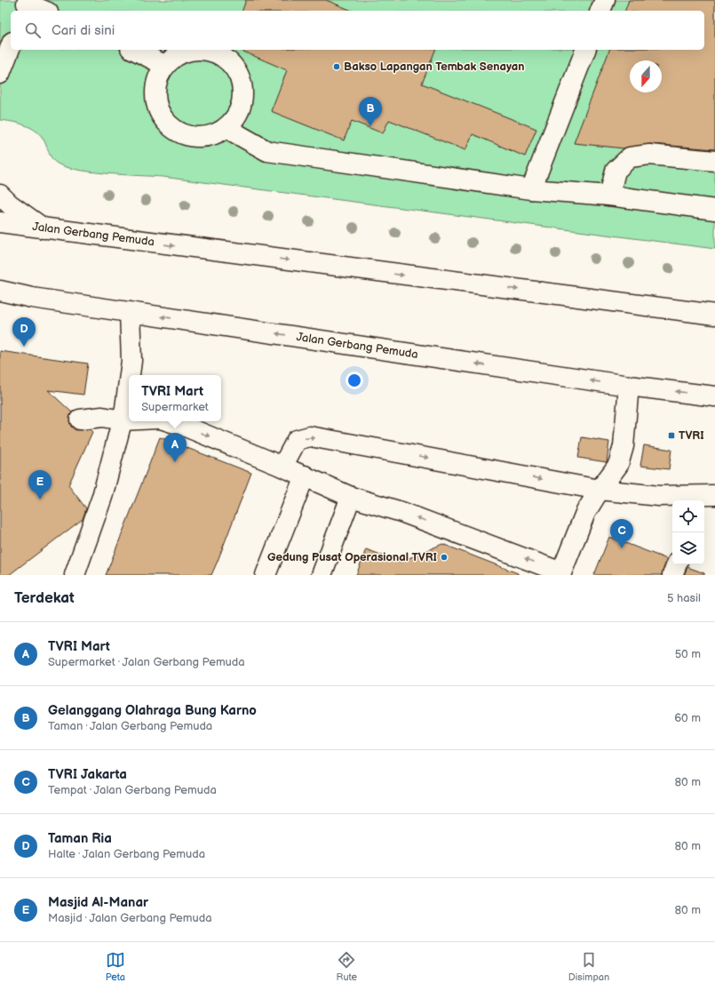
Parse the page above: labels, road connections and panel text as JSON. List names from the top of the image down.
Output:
{
  "streets": {
    "main road": ["Jalan Gerbang Pemuda"]
  },
  "places": {
    "other": ["Bakso Lapangan Tembak Senayan", "Gedung Pusat Operasional TVRI"],
    "transit": ["TVRI"]
  },
  "north": "bottom",
  "page": {
    "search": "Cari di sini",
    "pins": [
      "B",
      "D",
      "A",
      "E",
      "C"
    ],
    "popup": ["TVRI Mart", "Supermarket"],
    "heading": ["Terdekat", "5 hasil"],
    "list": [
      {
        "mark": "A",
        "name": "TVRI Mart",
        "note": "Supermarket · Jalan Gerbang Pemuda",
        "value": "50 m"
      },
      {
        "mark": "B",
        "name": "Gelanggang Olahraga Bung Karno",
        "note": "Taman · Jalan Gerbang Pemuda",
        "value": "60 m"
      },
      {
        "mark": "C",
        "name": "TVRI Jakarta",
        "note": "Tempat · Jalan Gerbang Pemuda",
        "value": "80 m"
      },
      {
        "mark": "D",
        "name": "Taman Ria",
        "note": "Halte · Jalan Gerbang Pemuda",
        "value": "80 m"
      },
      {
        "mark": "E",
        "name": "Masjid Al-Manar",
        "note": "Masjid · Jalan Gerbang Pemuda",
        "value": "80 m"
      }
    ],
    "nav": ["Peta", "Rute", "Disimpan"]
  }
}
